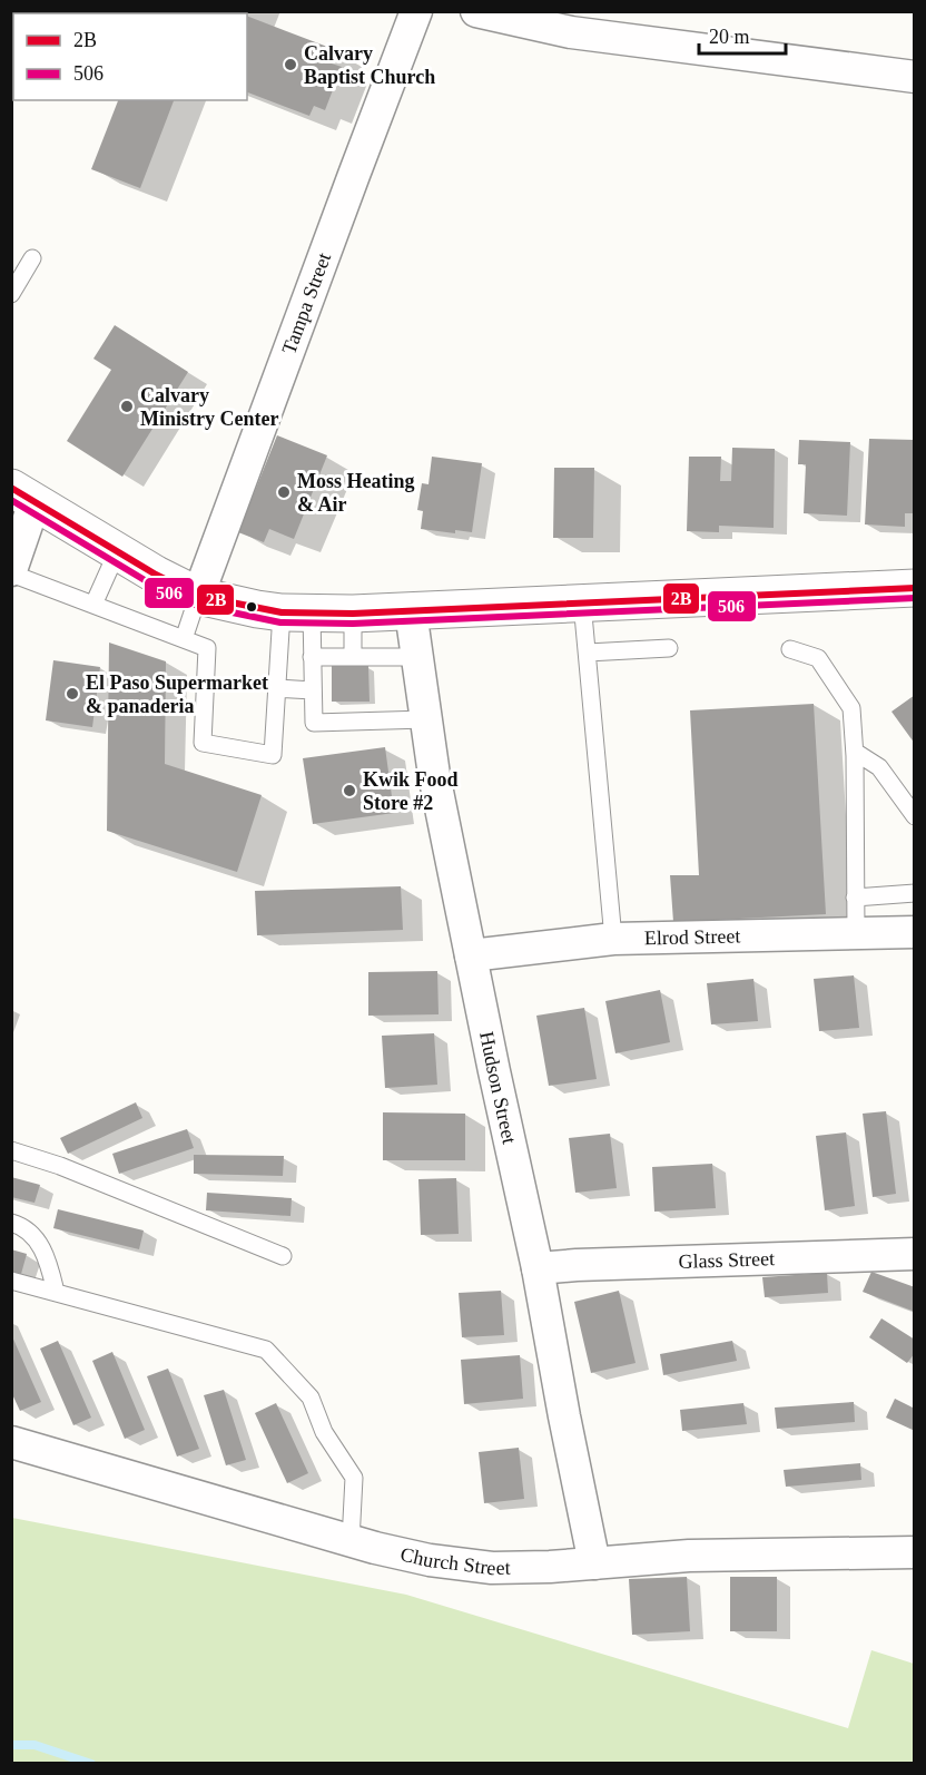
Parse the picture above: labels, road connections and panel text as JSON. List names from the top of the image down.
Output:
{
  "streets": {
    "street": [
      "Tampa Street",
      "Elrod Street",
      "Hudson Street",
      "Glass Street",
      "Church Street"
    ]
  },
  "crossings": [
    ["Elrod Street", "Hudson Street"],
    ["Hudson Street", "Glass Street"],
    ["Hudson Street", "Church Street"]
  ],
  "places": [
    "Calvary Baptist Church",
    "Calvary Ministry Center",
    "Moss Heating & Air",
    "El Paso Supermarket & panaderia",
    "Kwik Food Store #2"
  ],
  "lines": ["transit line 2B", "transit line 506"],
  "legend": ["2B", "506"],
  "scale_bar": "20 m"
}
